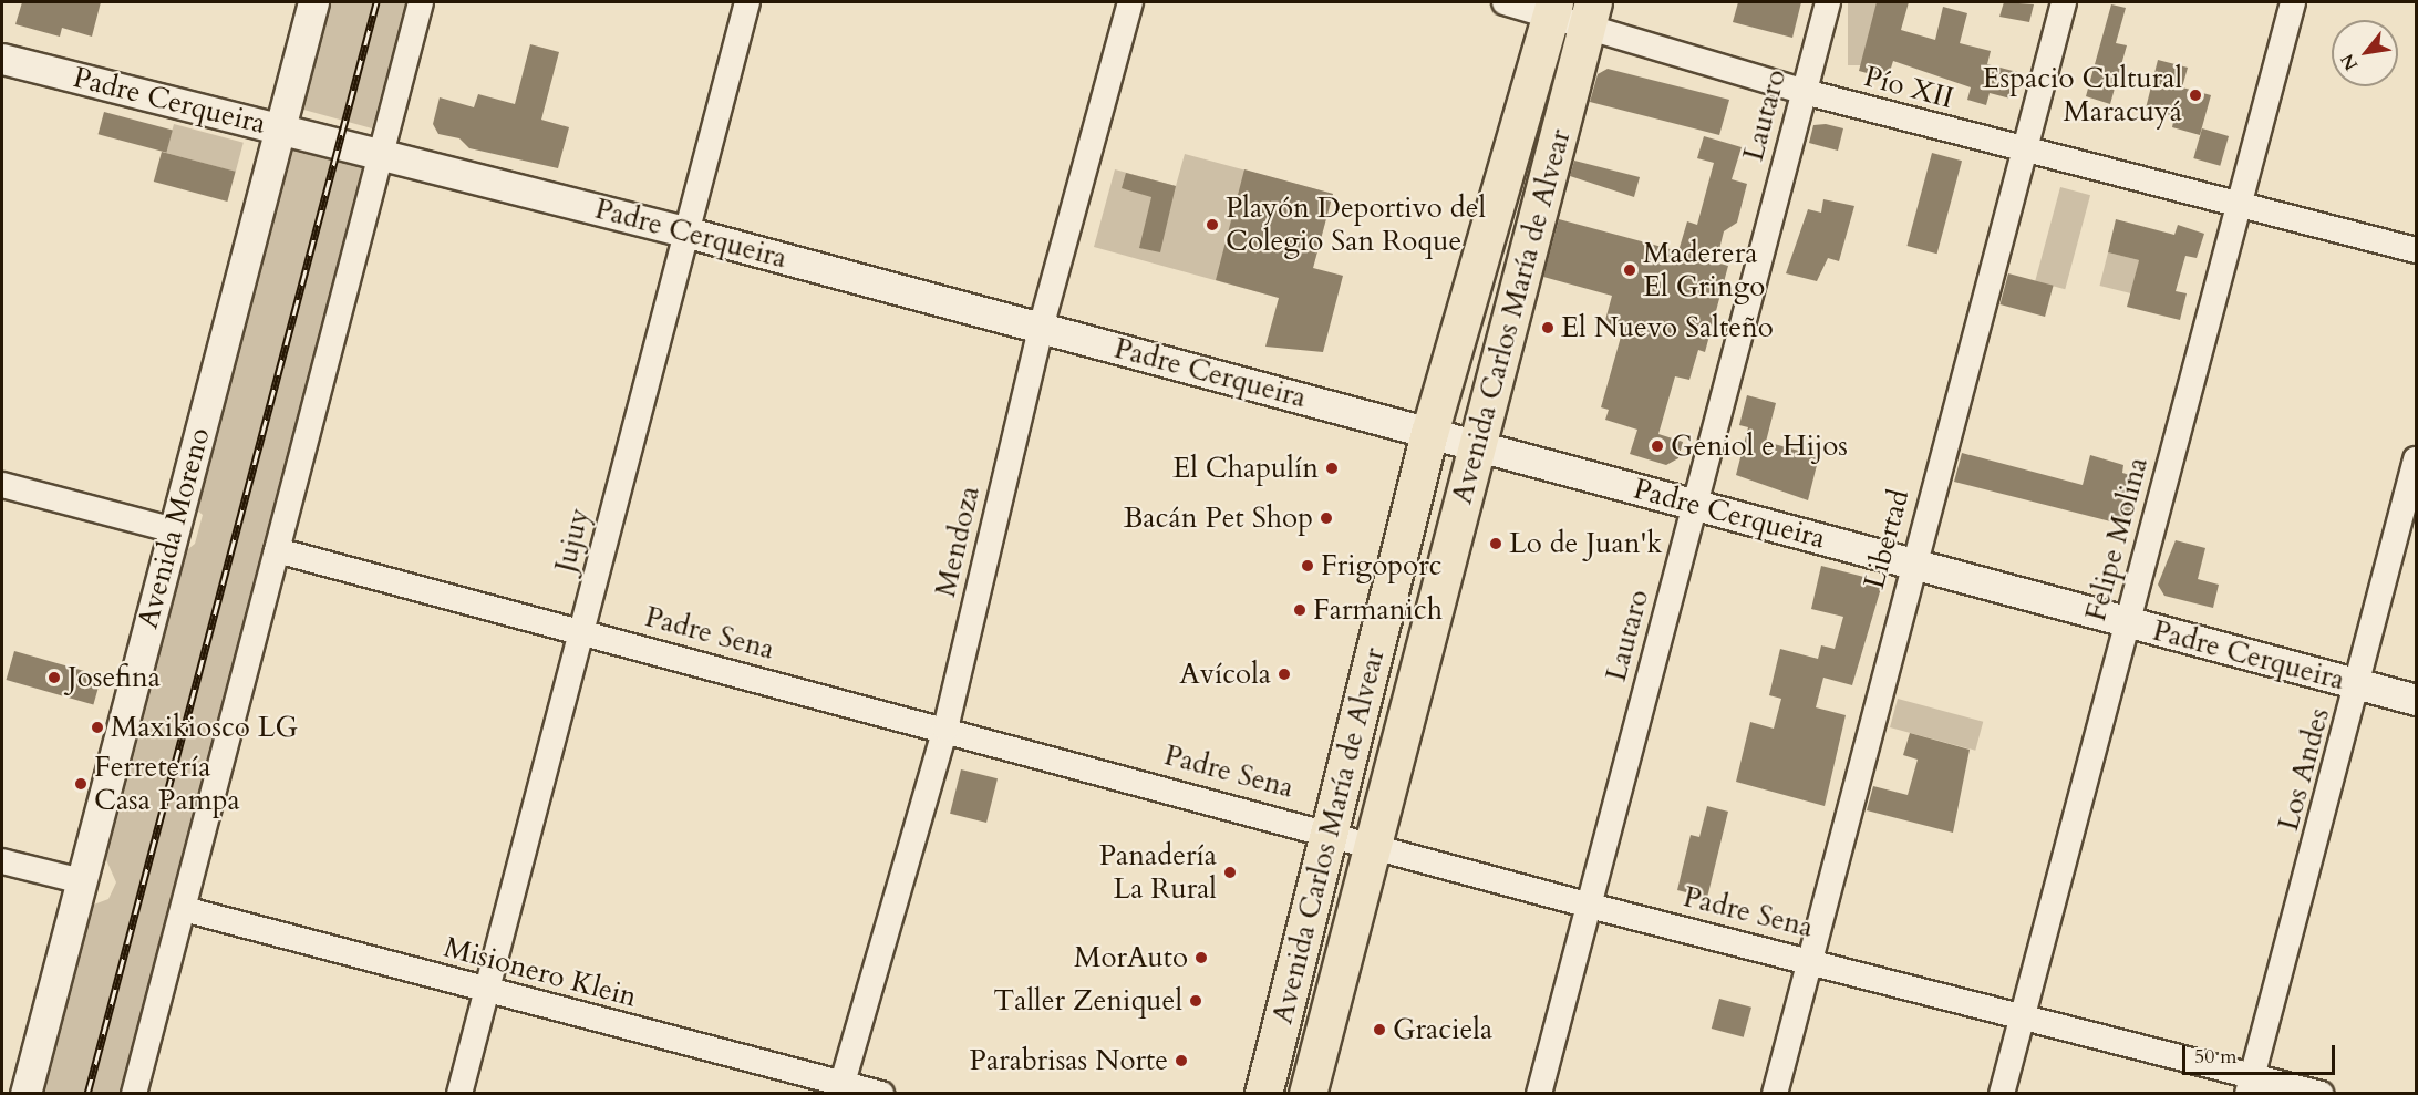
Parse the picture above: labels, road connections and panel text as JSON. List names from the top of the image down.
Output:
{
  "streets": {
    "main road": ["Avenida Carlos María de Alvear"],
    "street": [
      "Pío XII",
      "Padre Cerqueira",
      "Lautaro",
      "Avenida Moreno",
      "Libertad",
      "Felipe Molina",
      "Jujuy",
      "Mendoza",
      "Padre Sena",
      "Los Andes",
      "Misionero Klein"
    ]
  },
  "crossings": [
    ["Pío XII", "Lautaro"],
    ["Pío XII", "Avenida Carlos María de Alvear"],
    ["Pío XII", "Libertad"],
    ["Pío XII", "Felipe Molina"],
    ["Padre Cerqueira", "Lautaro"],
    ["Padre Cerqueira", "Avenida Carlos María de Alvear"],
    ["Padre Cerqueira", "Avenida Moreno"],
    ["Padre Cerqueira", "Libertad"],
    ["Padre Cerqueira", "Felipe Molina"],
    ["Padre Cerqueira", "Jujuy"],
    ["Padre Cerqueira", "Mendoza"],
    ["Padre Cerqueira", "Los Andes"],
    ["Lautaro", "Padre Sena"],
    ["Avenida Carlos María de Alvear", "Padre Sena"],
    ["Libertad", "Padre Sena"],
    ["Felipe Molina", "Padre Sena"],
    ["Jujuy", "Padre Sena"],
    ["Jujuy", "Misionero Klein"],
    ["Mendoza", "Padre Sena"],
    ["Mendoza", "Misionero Klein"],
    ["Padre Sena", "Los Andes"]
  ],
  "places": [
    "Espacio Cultural Maracuyá",
    "Playón Deportivo del Colegio San Roque",
    "Maderera El Gringo",
    "El Nuevo Salteño",
    "Geniol e Hijos",
    "El Chapulín",
    "Bacán Pet Shop",
    "Lo de Juan'k",
    "Frigoporc",
    "Farmanich",
    "Avícola",
    "Josefina",
    "Maxikiosco LG",
    "Ferretería Casa Pampa",
    "Panadería La Rural",
    "MorAuto",
    "Taller Zeniquel",
    "Graciela",
    "Parabrisas Norte"
  ],
  "scale_bar": "50 m",
  "north": "bottom left"
}
